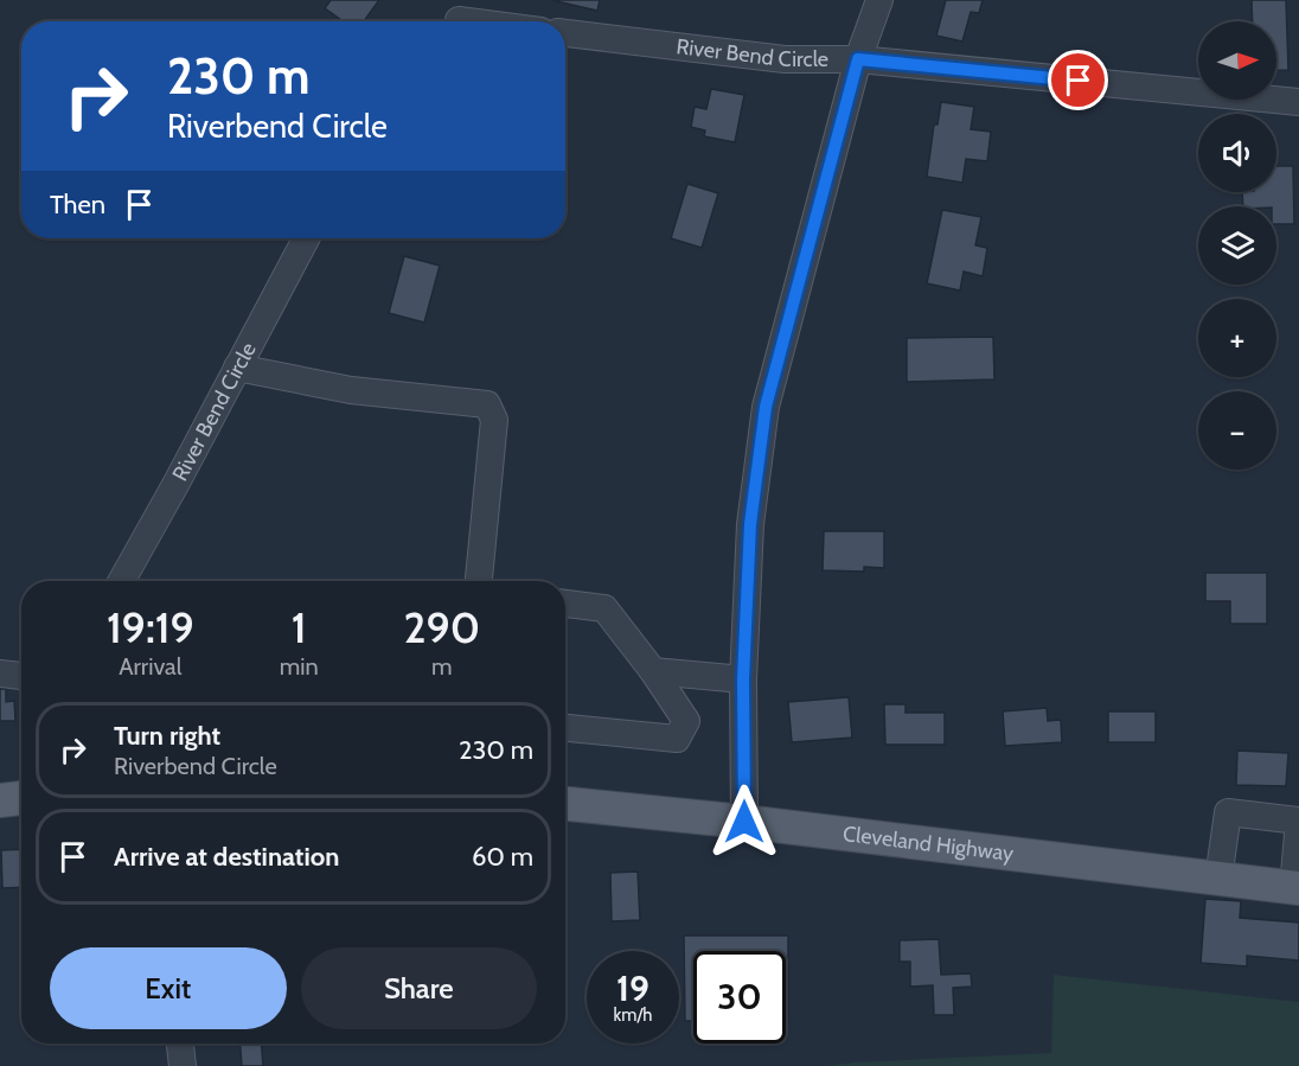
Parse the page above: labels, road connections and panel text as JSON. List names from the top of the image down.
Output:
{
  "streets": {
    "main road": ["Cleveland Highway"],
    "street": ["River Bend Circle"]
  },
  "crossings": [
    ["River Bend Circle", "Cleveland Highway"]
  ],
  "north": "right",
  "page": {
    "map_buttons": ["+", "−"],
    "turn": ["230 m", "Riverbend Circle"],
    "then": "Then",
    "eta": [
      "19:19",
      "Arrival",
      "1",
      "min",
      "290",
      "m"
    ],
    "list": [
      {
        "name": "Turn right",
        "note": "Riverbend Circle",
        "value": "230 m"
      },
      {
        "name": "Arrive at destination",
        "value": "60 m"
      }
    ],
    "buttons": ["Exit", "Share"],
    "speed": "19 km/h",
    "limit": "30"
  }
}
